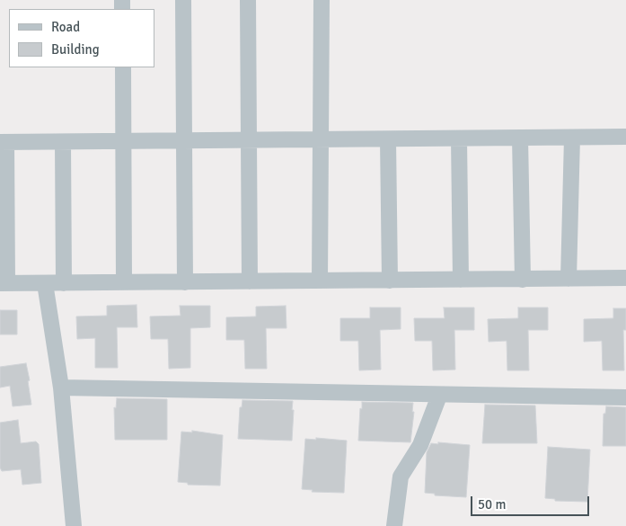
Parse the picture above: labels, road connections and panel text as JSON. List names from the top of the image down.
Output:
{
  "legend": ["Road", "Building"],
  "scale_bar": "50 m"
}
